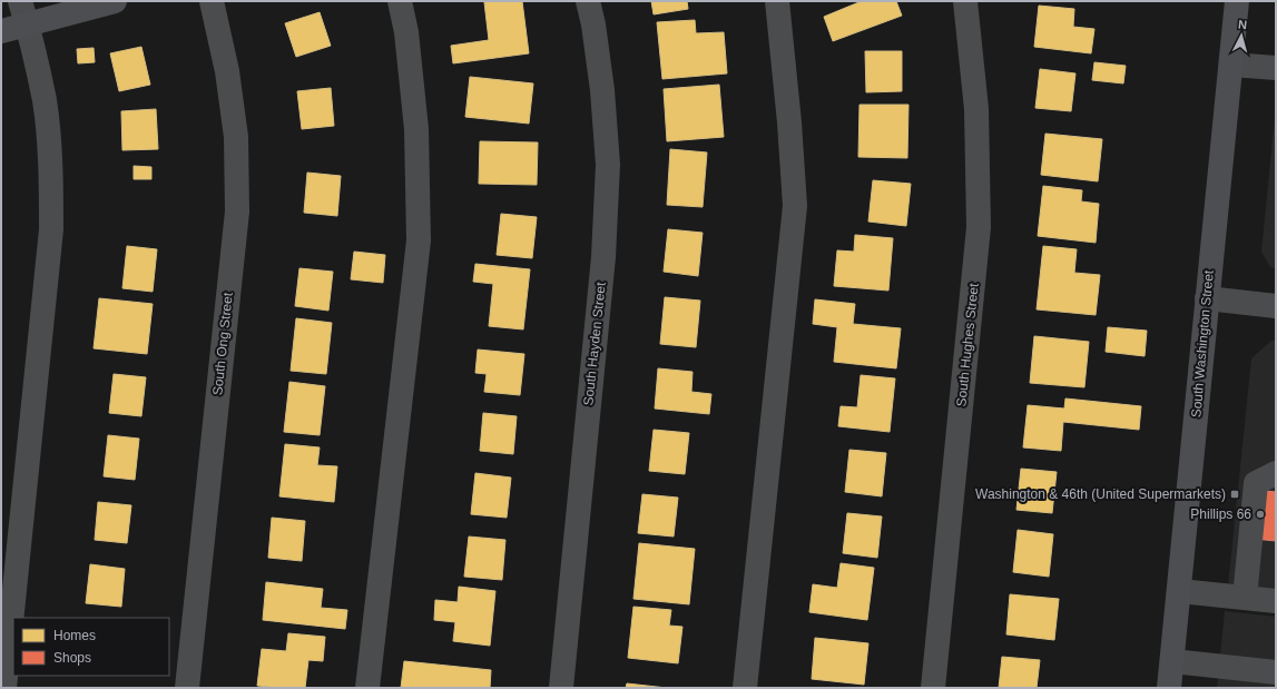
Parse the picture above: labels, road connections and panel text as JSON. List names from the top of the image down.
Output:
{
  "streets": {
    "main road": ["South Washington Street"],
    "street": ["South Ong Street", "South Hayden Street", "South Hughes Street"]
  },
  "places": {
    "transit": ["Washington & 46th (United Supermarkets)"],
    "other": ["Phillips 66"]
  },
  "legend": ["Homes", "Shops"],
  "north": "top"
}
